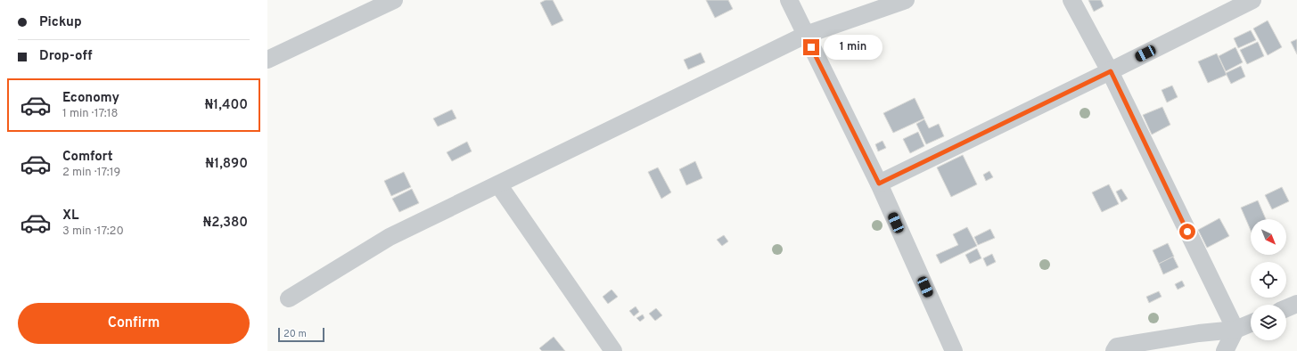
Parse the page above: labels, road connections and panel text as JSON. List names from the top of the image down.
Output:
{
  "scale_bar": "20 m",
  "north": "bottom right",
  "page": {
    "banner": ["Pickup", "Drop-off"],
    "bubble": "1 min",
    "list": [
      {
        "name": "Economy",
        "note": "1 min · 17:18",
        "value": "₦1,400"
      },
      {
        "name": "Comfort",
        "note": "2 min · 17:19",
        "value": "₦1,890"
      },
      {
        "name": "XL",
        "note": "3 min · 17:20",
        "value": "₦2,380"
      }
    ],
    "buttons": "Confirm",
    "scale": "20 m"
  }
}
